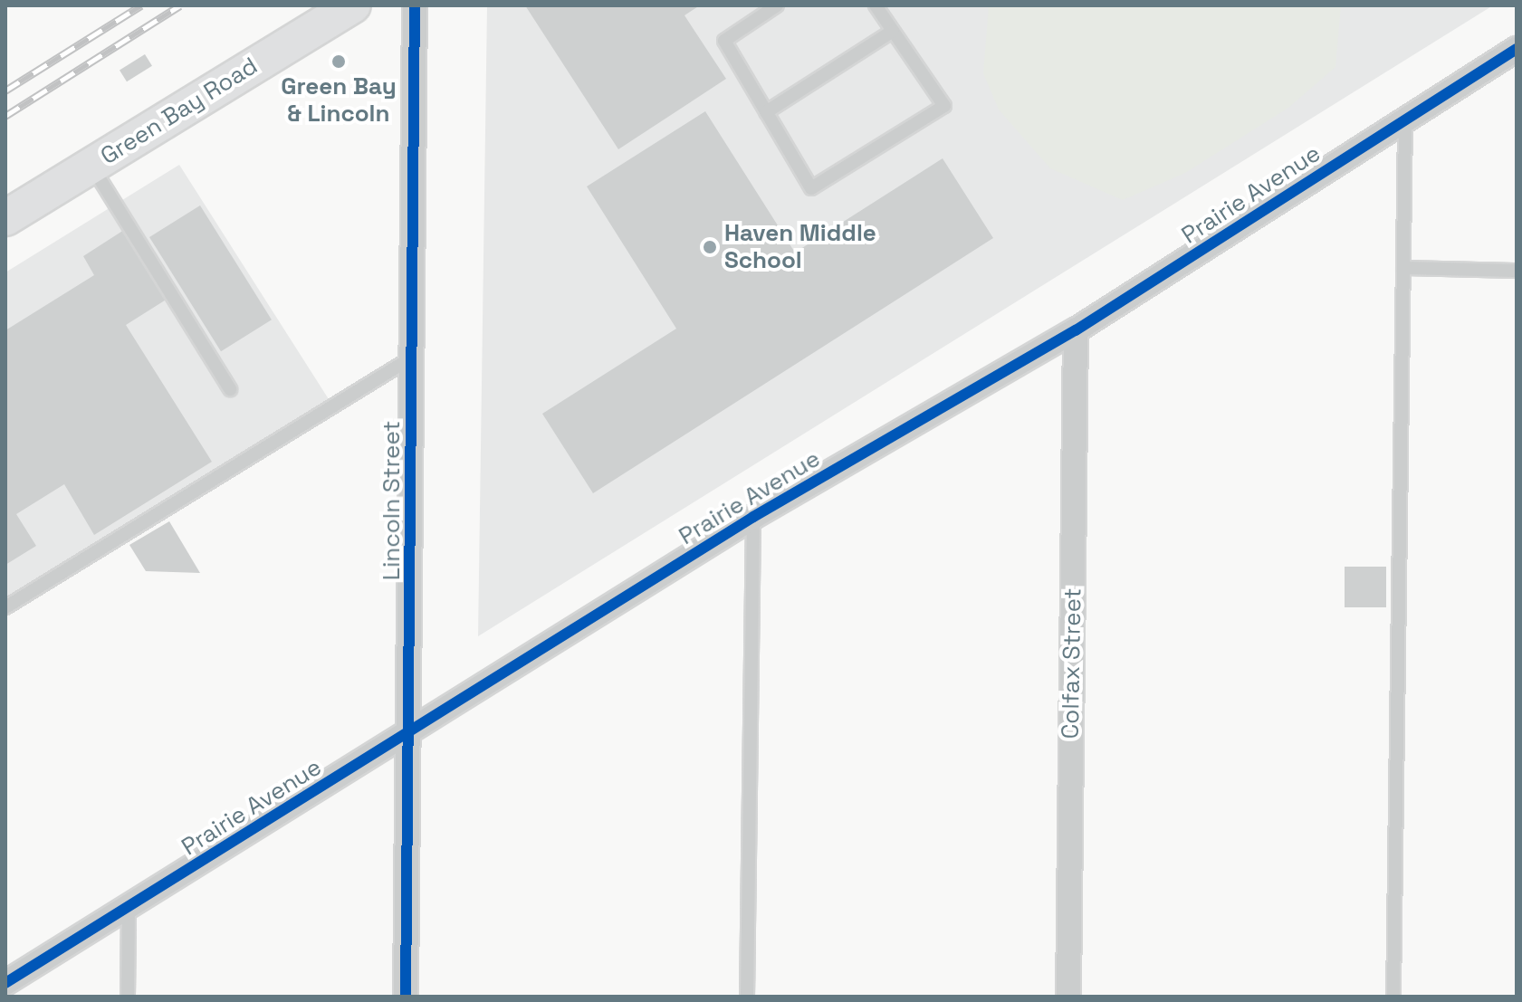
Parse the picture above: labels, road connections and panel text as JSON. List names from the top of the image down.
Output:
{
  "streets": {
    "main road": ["Green Bay Road"],
    "street": ["Prairie Avenue", "Lincoln Street", "Colfax Street"]
  },
  "crossings": [
    ["Prairie Avenue", "Lincoln Street"],
    ["Prairie Avenue", "Colfax Street"]
  ],
  "places": ["Green Bay & Lincoln", "Haven Middle School"]
}
